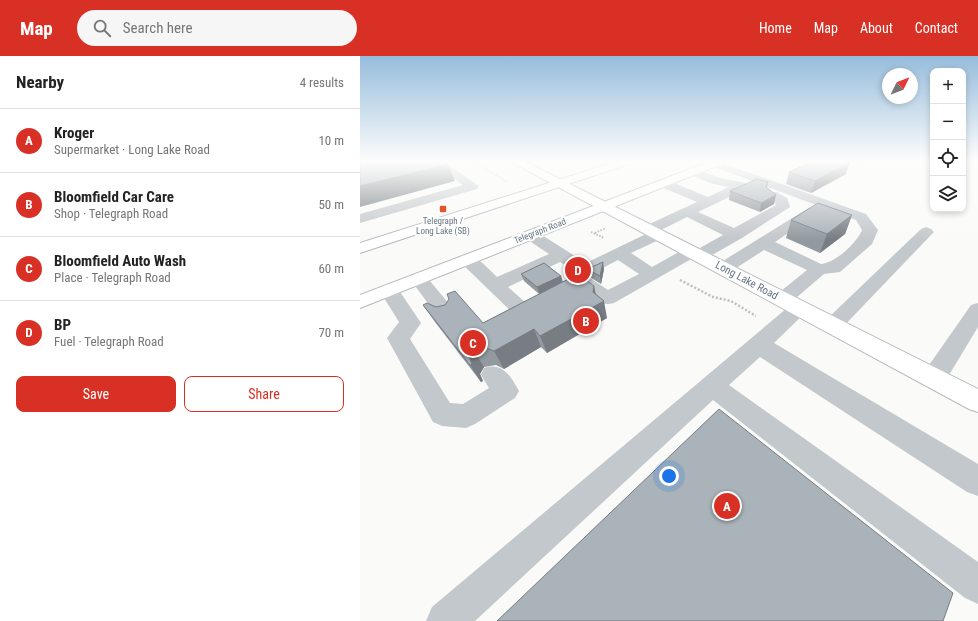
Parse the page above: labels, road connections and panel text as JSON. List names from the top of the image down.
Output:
{
  "streets": {
    "main road": ["Telegraph Road", "Long Lake Road"]
  },
  "crossings": [
    ["Telegraph Road", "Long Lake Road"]
  ],
  "places": {
    "transit": ["Telegraph / Long Lake (SB)"]
  },
  "north": "top right",
  "page": {
    "header": "Map",
    "search": "Search here",
    "nav": [
      "Home",
      "Map",
      "About",
      "Contact"
    ],
    "heading": ["Nearby", "4 results"],
    "map_buttons": ["+", "−"],
    "list": [
      {
        "mark": "A",
        "name": "Kroger",
        "note": "Supermarket · Long Lake Road",
        "value": "10 m"
      },
      {
        "mark": "B",
        "name": "Bloomfield Car Care",
        "note": "Shop · Telegraph Road",
        "value": "50 m"
      },
      {
        "mark": "C",
        "name": "Bloomfield Auto Wash",
        "note": "Place · Telegraph Road",
        "value": "60 m"
      },
      {
        "mark": "D",
        "name": "BP",
        "note": "Fuel · Telegraph Road",
        "value": "70 m"
      }
    ],
    "pins": [
      "D",
      "B",
      "C",
      "A"
    ],
    "buttons": ["Save", "Share"]
  }
}
